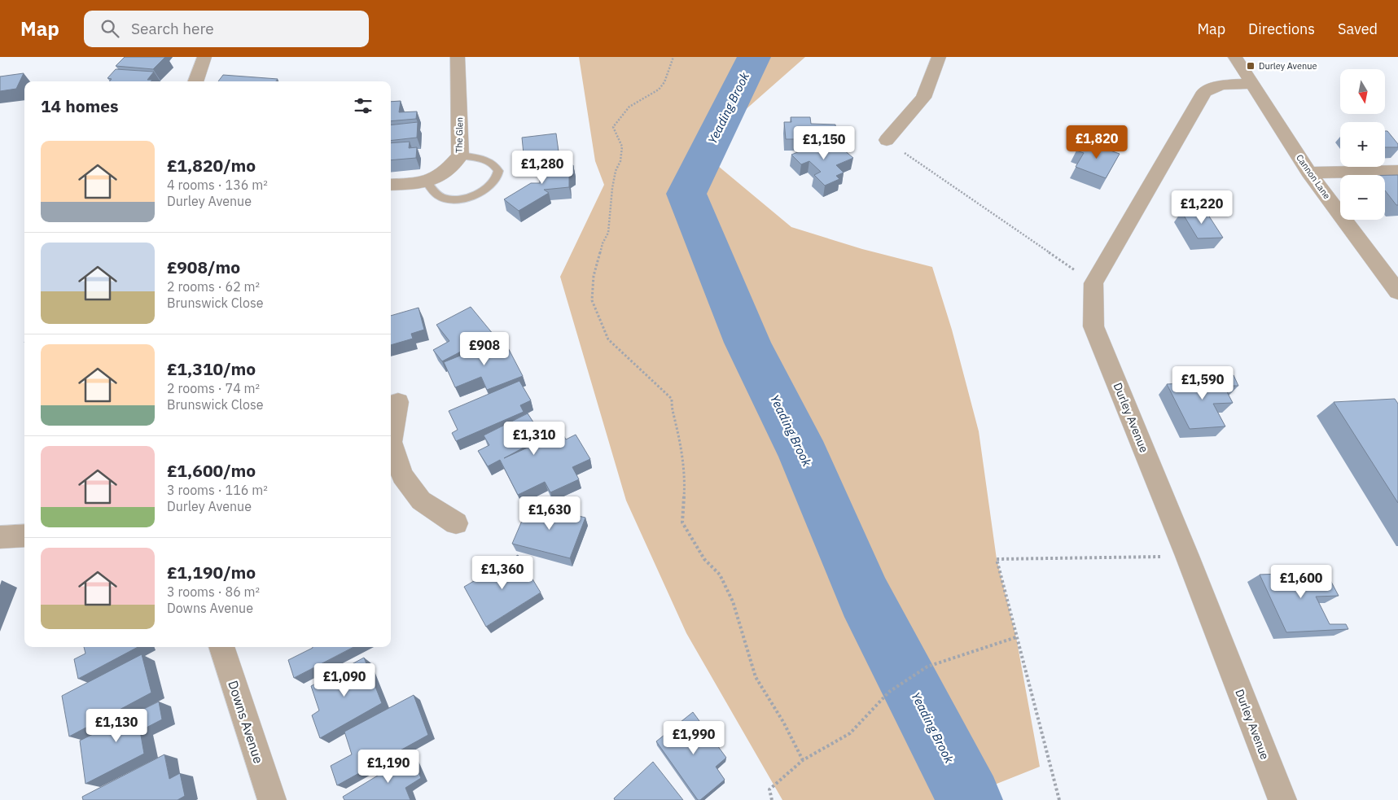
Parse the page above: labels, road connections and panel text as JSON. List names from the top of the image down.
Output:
{
  "streets": {
    "street": [
      "The Glen",
      "Cannon Lane",
      "Durley Avenue",
      "Downs Avenue"
    ]
  },
  "water": ["Yeading Brook"],
  "places": {
    "transit": ["Durley Avenue"]
  },
  "north": "bottom",
  "page": {
    "header": "Map",
    "search": "Search here",
    "nav": ["Map", "Directions", "Saved"],
    "map_buttons": ["+", "−"],
    "heading": "14 homes",
    "price": [
      "£1,820",
      "£1,150",
      "£1,280",
      "£1,220",
      "£908",
      "£1,590",
      "£1,310",
      "£1,630",
      "£1,360",
      "£1,600",
      "£1,090",
      "£1,130",
      "£1,990",
      "£1,190"
    ],
    "list": [
      {
        "name": "£1,820/mo",
        "note": "4 rooms · 136 m² · Durley Avenue"
      },
      {
        "name": "£908/mo",
        "note": "2 rooms · 62 m² · Brunswick Close"
      },
      {
        "name": "£1,310/mo",
        "note": "2 rooms · 74 m² · Brunswick Close"
      },
      {
        "name": "£1,600/mo",
        "note": "3 rooms · 116 m² · Durley Avenue"
      },
      {
        "name": "£1,190/mo",
        "note": "3 rooms · 86 m² · Downs Avenue"
      }
    ]
  }
}
